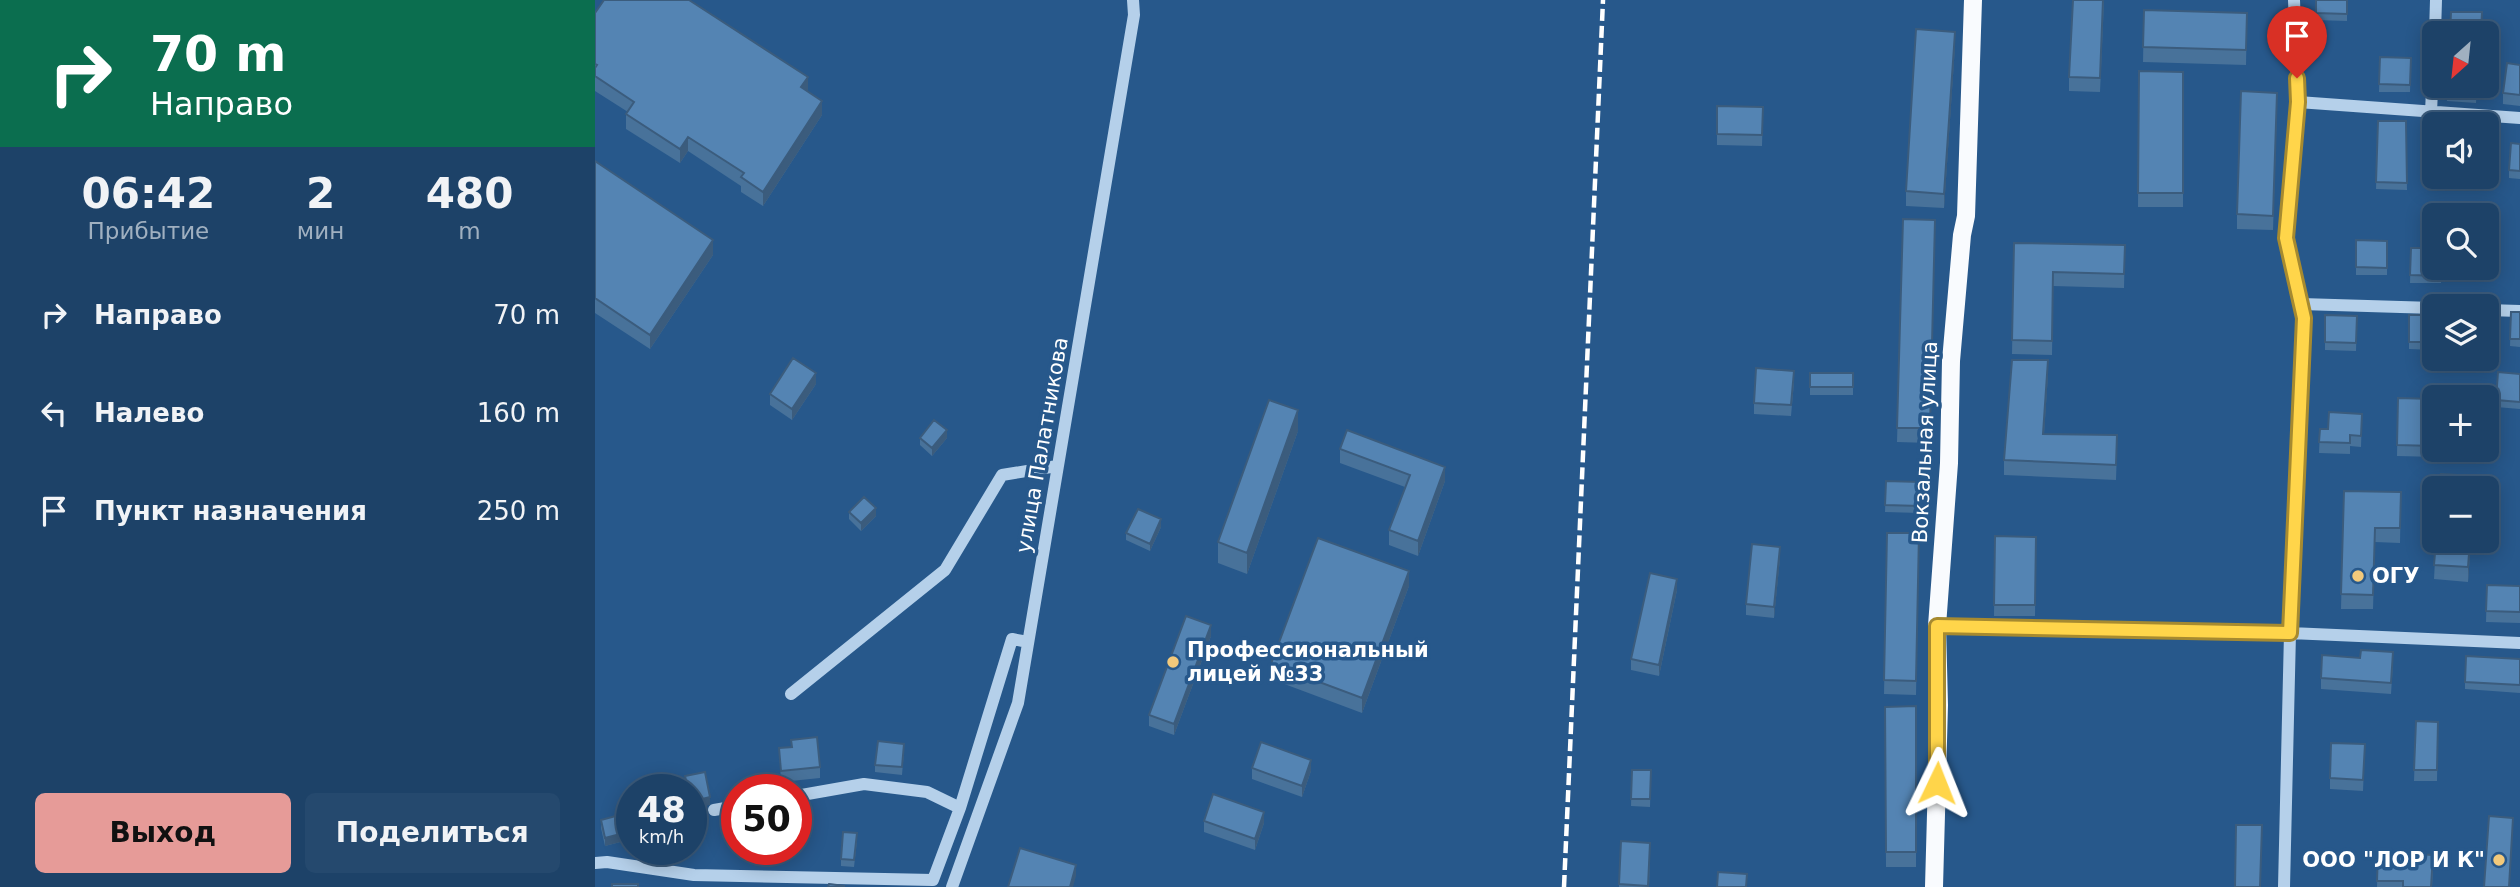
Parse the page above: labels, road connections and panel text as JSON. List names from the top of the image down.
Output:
{
  "streets": {
    "main road": ["Вокзальная улица"],
    "street": ["улица Палатникова"]
  },
  "places": ["ОГУ", "Профессиональный лицей №33", "ООО \"ЛОР И К\""],
  "north": "bottom left",
  "page": {
    "turn": ["70 m", "Направо"],
    "map_buttons": ["+", "−"],
    "eta": [
      "06:42",
      "Прибытие",
      "2",
      "мин",
      "480",
      "m"
    ],
    "list": [
      {
        "name": "Направо",
        "value": "70 m"
      },
      {
        "name": "Налево",
        "value": "160 m"
      },
      {
        "name": "Пункт назначения",
        "value": "250 m"
      }
    ],
    "speed": "48 km/h",
    "limit": "50",
    "buttons": ["Выход", "Поделиться"]
  }
}
